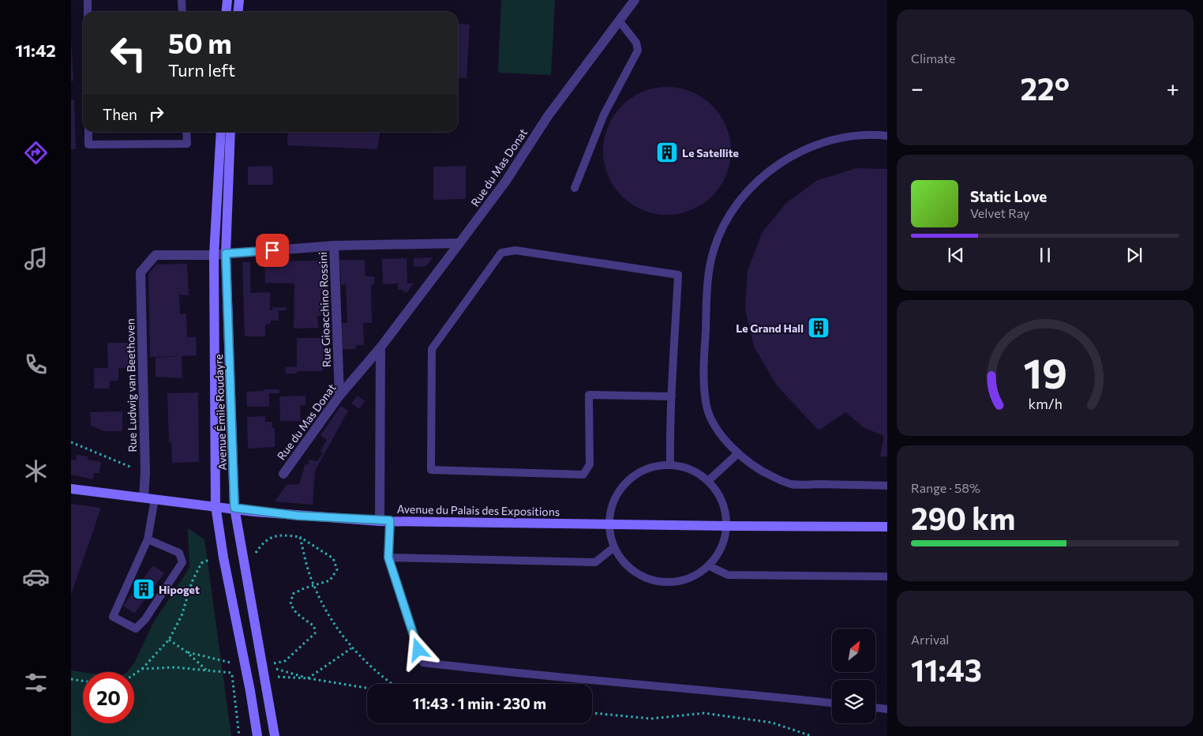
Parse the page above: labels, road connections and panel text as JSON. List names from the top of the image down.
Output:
{
  "streets": {
    "main road": ["Avenue Émile Roudayre", "Avenue du Palais des Expositions"],
    "street": ["Rue du Mas Donat", "Rue Gioacchino Rossini", "Rue Ludwig van Beethoven"]
  },
  "crossings": [
    ["Rue du Mas Donat", "Rue Gioacchino Rossini"],
    ["Rue Ludwig van Beethoven", "Avenue Émile Roudayre"],
    ["Rue Ludwig van Beethoven", "Avenue du Palais des Expositions"],
    ["Avenue Émile Roudayre", "Avenue du Palais des Expositions"]
  ],
  "places": {
    "building": ["Le Satellite", "Le Grand Hall", "Hipoget"]
  },
  "north": "top right",
  "page": {
    "tabs": "11:42",
    "tile": [
      "Climate",
      ["Range · 58%", "290 km"],
      ["Arrival", "11:43"]
    ],
    "turn": ["50 m", "Turn left"],
    "heat": ["−", "22°", "+"],
    "then": "Then",
    "song": ["Static Love", "Velvet Ray"],
    "limit": "20",
    "trip": "11:43 · 1 min · 230 m",
    "gauge": ["19", "km/h"]
  }
}
